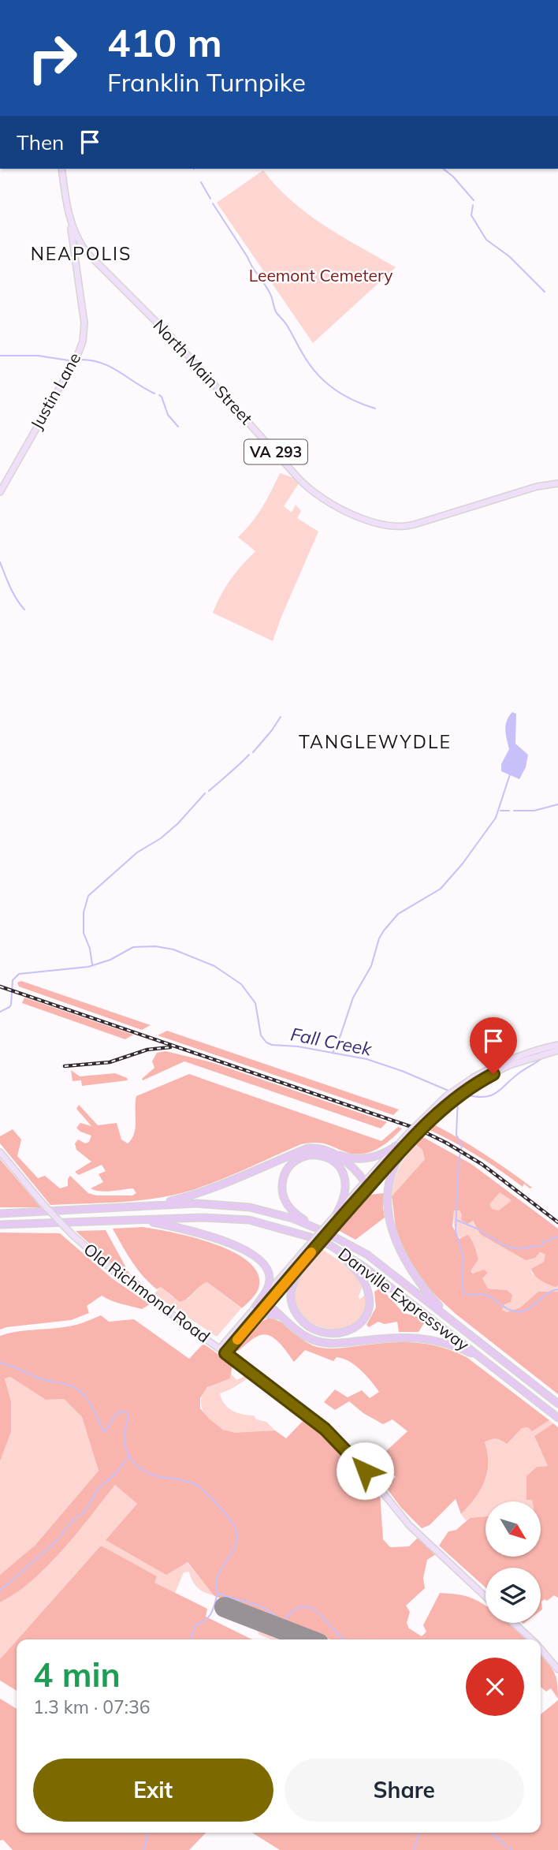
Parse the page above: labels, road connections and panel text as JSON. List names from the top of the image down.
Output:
{
  "streets": {
    "highway": ["Danville Expressway"],
    "main road": [
      "North Main Street",
      "Justin Lane",
      "VA 293",
      "Old Richmond Road"
    ]
  },
  "crossings": [
    ["North Main Street", "Justin Lane"]
  ],
  "districts": ["NEAPOLIS", "TANGLEWYDLE"],
  "water": ["Fall Creek"],
  "parks": ["Leemont Cemetery"],
  "north": "bottom right",
  "page": {
    "turn": ["410 m", "Franklin Turnpike"],
    "then": "Then",
    "heading": ["4 min", "1.3 km · 07:36"],
    "buttons": ["Exit", "Share"]
  }
}
